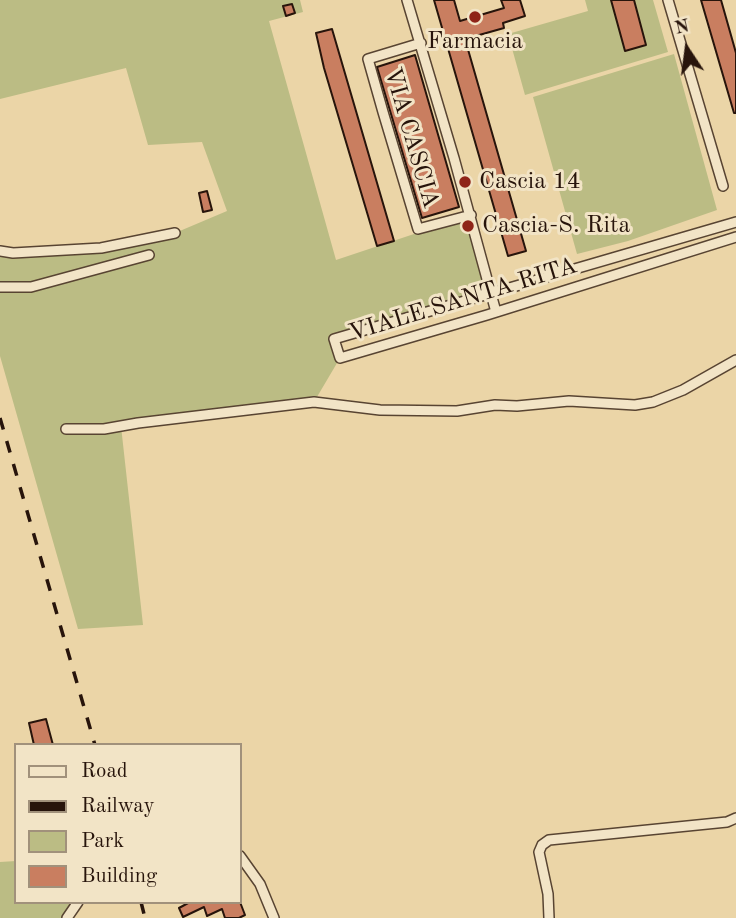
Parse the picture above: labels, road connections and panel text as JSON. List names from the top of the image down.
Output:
{
  "streets": {
    "street": ["VIA CASCIA", "VIALE SANTA RITA"]
  },
  "crossings": [
    ["VIA CASCIA", "VIALE SANTA RITA"]
  ],
  "places": ["Farmacia", "Cascia 14", "Cascia-S. Rita"],
  "legend": [
    "Road",
    "Railway",
    "Park",
    "Building"
  ],
  "north": "top"
}
